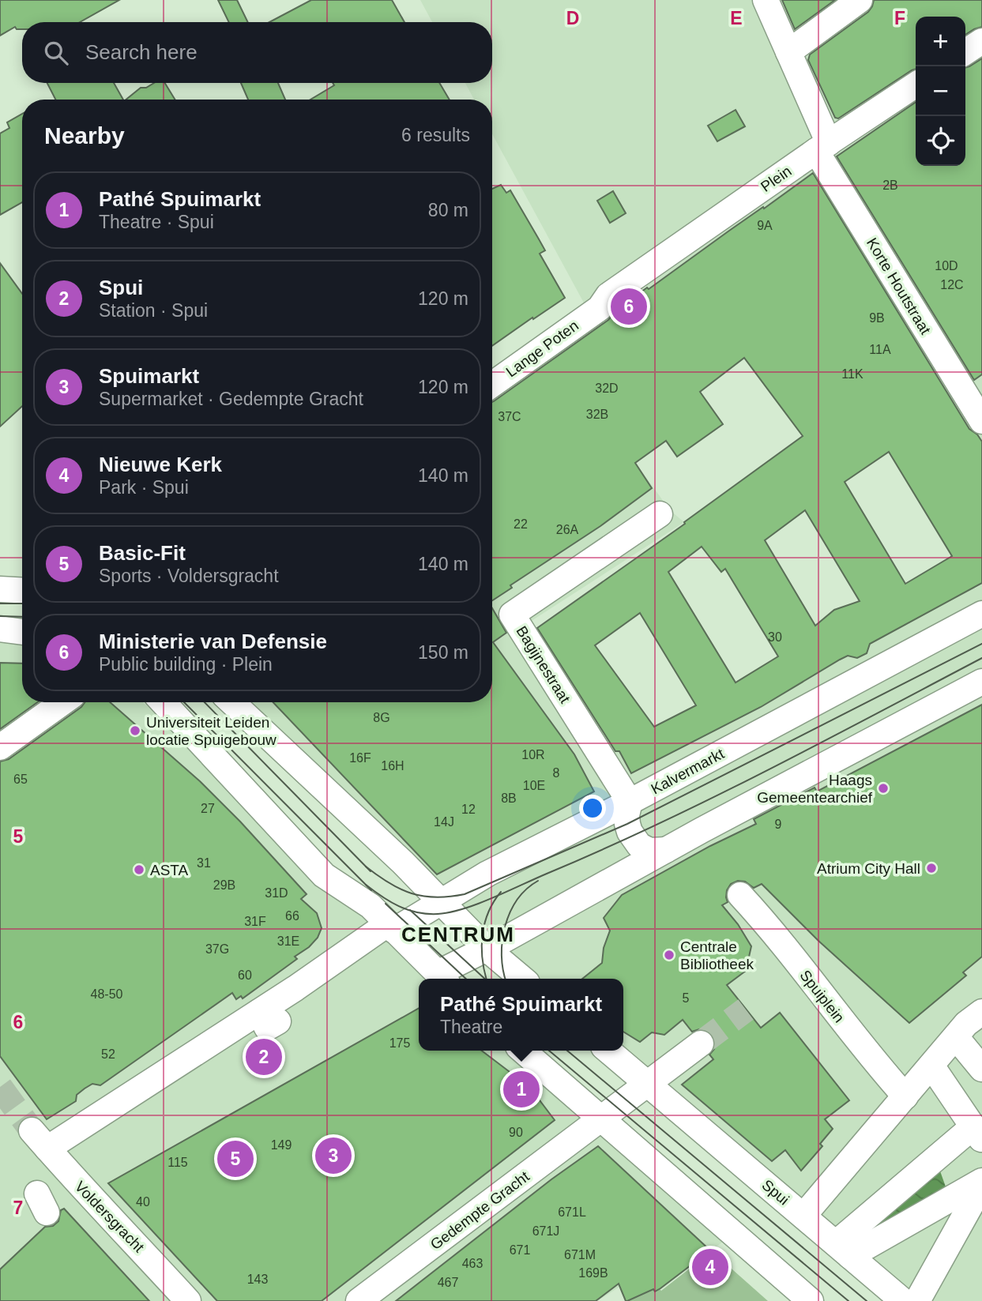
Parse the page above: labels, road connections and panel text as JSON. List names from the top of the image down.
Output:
{
  "streets": {
    "street": [
      "Plein",
      "Korte Houtstraat",
      "Lange Poten",
      "Bagijnestraat",
      "Kalvermarkt",
      "Spuiplein",
      "Spui",
      "Gedempte Gracht",
      "Voldersgracht"
    ]
  },
  "crossings": [
    ["Plein", "Korte Houtstraat"],
    ["Plein", "Lange Poten"],
    ["Bagijnestraat", "Kalvermarkt"],
    ["Kalvermarkt", "Voldersgracht"]
  ],
  "districts": ["CENTRUM"],
  "places": [
    "Universiteit Leiden locatie Spuigebouw",
    "Haags Gemeentearchief",
    "Atrium City Hall",
    "ASTA",
    "Centrale Bibliotheek"
  ],
  "house_numbers": [
    "2B",
    "9A",
    "10D",
    "12C",
    "9B",
    "11A",
    "11K",
    "32D",
    "32B",
    "37C",
    "22",
    "26A",
    "30",
    "8G",
    "10R",
    "16F",
    "16H",
    "8",
    "65",
    "10E",
    "8B",
    "27",
    "12",
    "14J",
    "9",
    "31",
    "29B",
    "31D",
    "66",
    "31F",
    "31E",
    "37G",
    "60",
    "48-50",
    "5",
    "175",
    "52",
    "90",
    "149",
    "115",
    "40",
    "671L",
    "671J",
    "671",
    "671M",
    "463",
    "169B",
    "143",
    "467"
  ],
  "page": {
    "map_buttons": ["+", "−"],
    "search": "Search here",
    "heading": ["Nearby", "6 results"],
    "list": [
      {
        "mark": "1",
        "name": "Pathé Spuimarkt",
        "note": "Theatre · Spui",
        "value": "80 m"
      },
      {
        "mark": "2",
        "name": "Spui",
        "note": "Station · Spui",
        "value": "120 m"
      },
      {
        "mark": "3",
        "name": "Spuimarkt",
        "note": "Supermarket · Gedempte Gracht",
        "value": "120 m"
      },
      {
        "mark": "4",
        "name": "Nieuwe Kerk",
        "note": "Park · Spui",
        "value": "140 m"
      },
      {
        "mark": "5",
        "name": "Basic-Fit",
        "note": "Sports · Voldersgracht",
        "value": "140 m"
      },
      {
        "mark": "6",
        "name": "Ministerie van Defensie",
        "note": "Public building · Plein",
        "value": "150 m"
      }
    ],
    "pins": [
      "6",
      "2",
      "1",
      "3",
      "5",
      "4"
    ],
    "popup": ["Pathé Spuimarkt", "Theatre"]
  },
  "grid": {
    "columns": ["D", "E", "F"],
    "rows": ["5", "6", "7"]
  }
}
